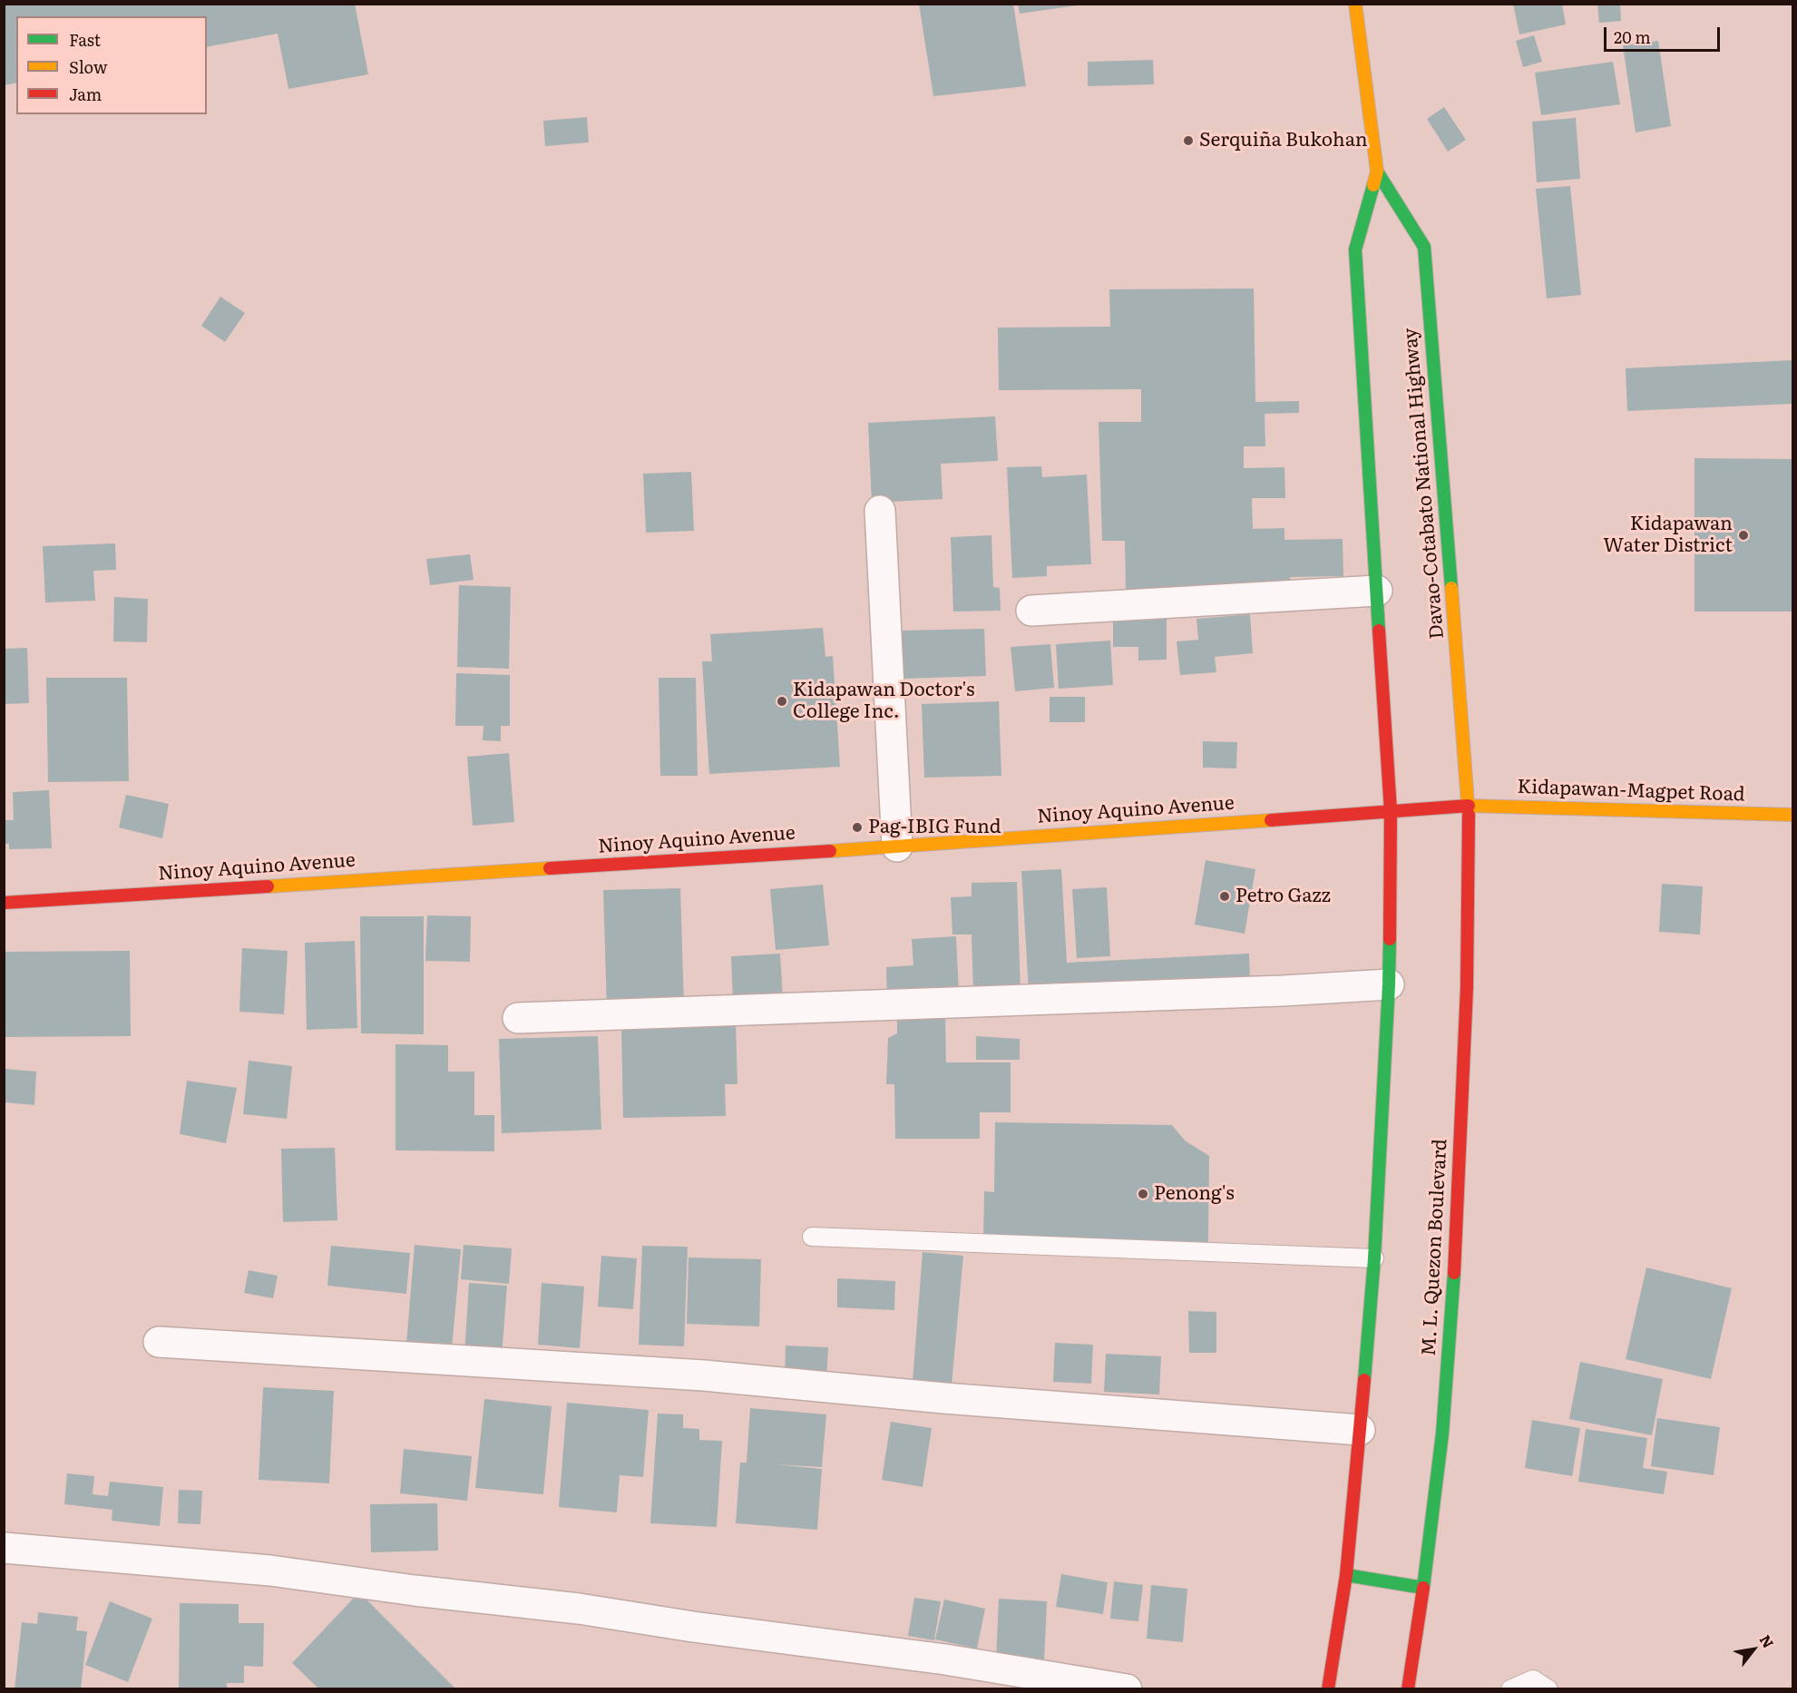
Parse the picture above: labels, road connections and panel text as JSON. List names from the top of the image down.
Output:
{
  "streets": {
    "main road": [
      "Davao-Cotabato National Highway",
      "Kidapawan-Magpet Road",
      "Ninoy Aquino Avenue",
      "M. L. Quezon Boulevard"
    ]
  },
  "crossings": [
    ["Davao-Cotabato National Highway", "Kidapawan-Magpet Road"],
    ["Davao-Cotabato National Highway", "Ninoy Aquino Avenue"],
    ["Davao-Cotabato National Highway", "M. L. Quezon Boulevard"],
    ["Kidapawan-Magpet Road", "Ninoy Aquino Avenue"],
    ["Kidapawan-Magpet Road", "M. L. Quezon Boulevard"]
  ],
  "places": [
    "Serquiña Bukohan",
    "Kidapawan Water District",
    "Kidapawan Doctor's College Inc.",
    "Pag-IBIG Fund",
    "Petro Gazz",
    "Penong's"
  ],
  "legend": ["Fast", "Slow", "Jam"],
  "scale_bar": "20 m",
  "north": "top right"
}
